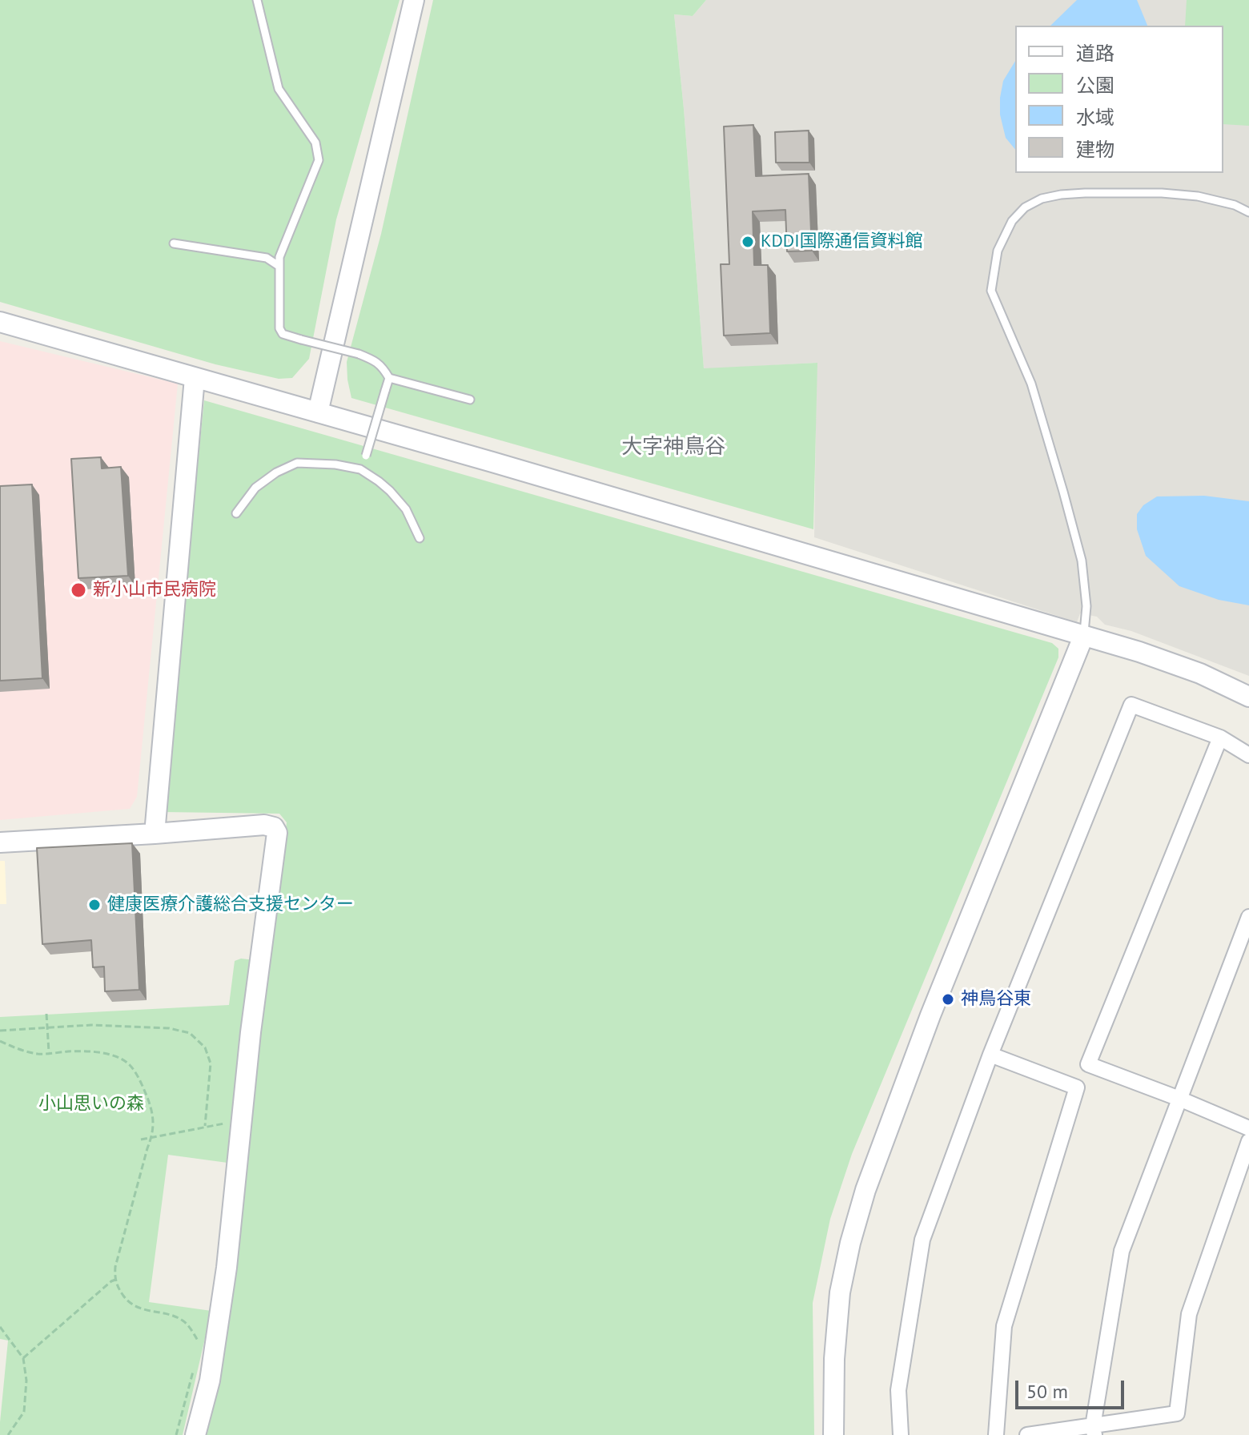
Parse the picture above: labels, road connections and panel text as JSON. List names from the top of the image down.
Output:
{
  "districts": ["大字神鳥谷"],
  "parks": ["小山思いの森"],
  "places": [
    "KDDI国際通信資料館",
    "新小山市民病院",
    "健康医療介護総合支援センター",
    "神鳥谷東"
  ],
  "legend": [
    "道路",
    "公園",
    "水域",
    "建物"
  ],
  "scale_bar": "50 m"
}
